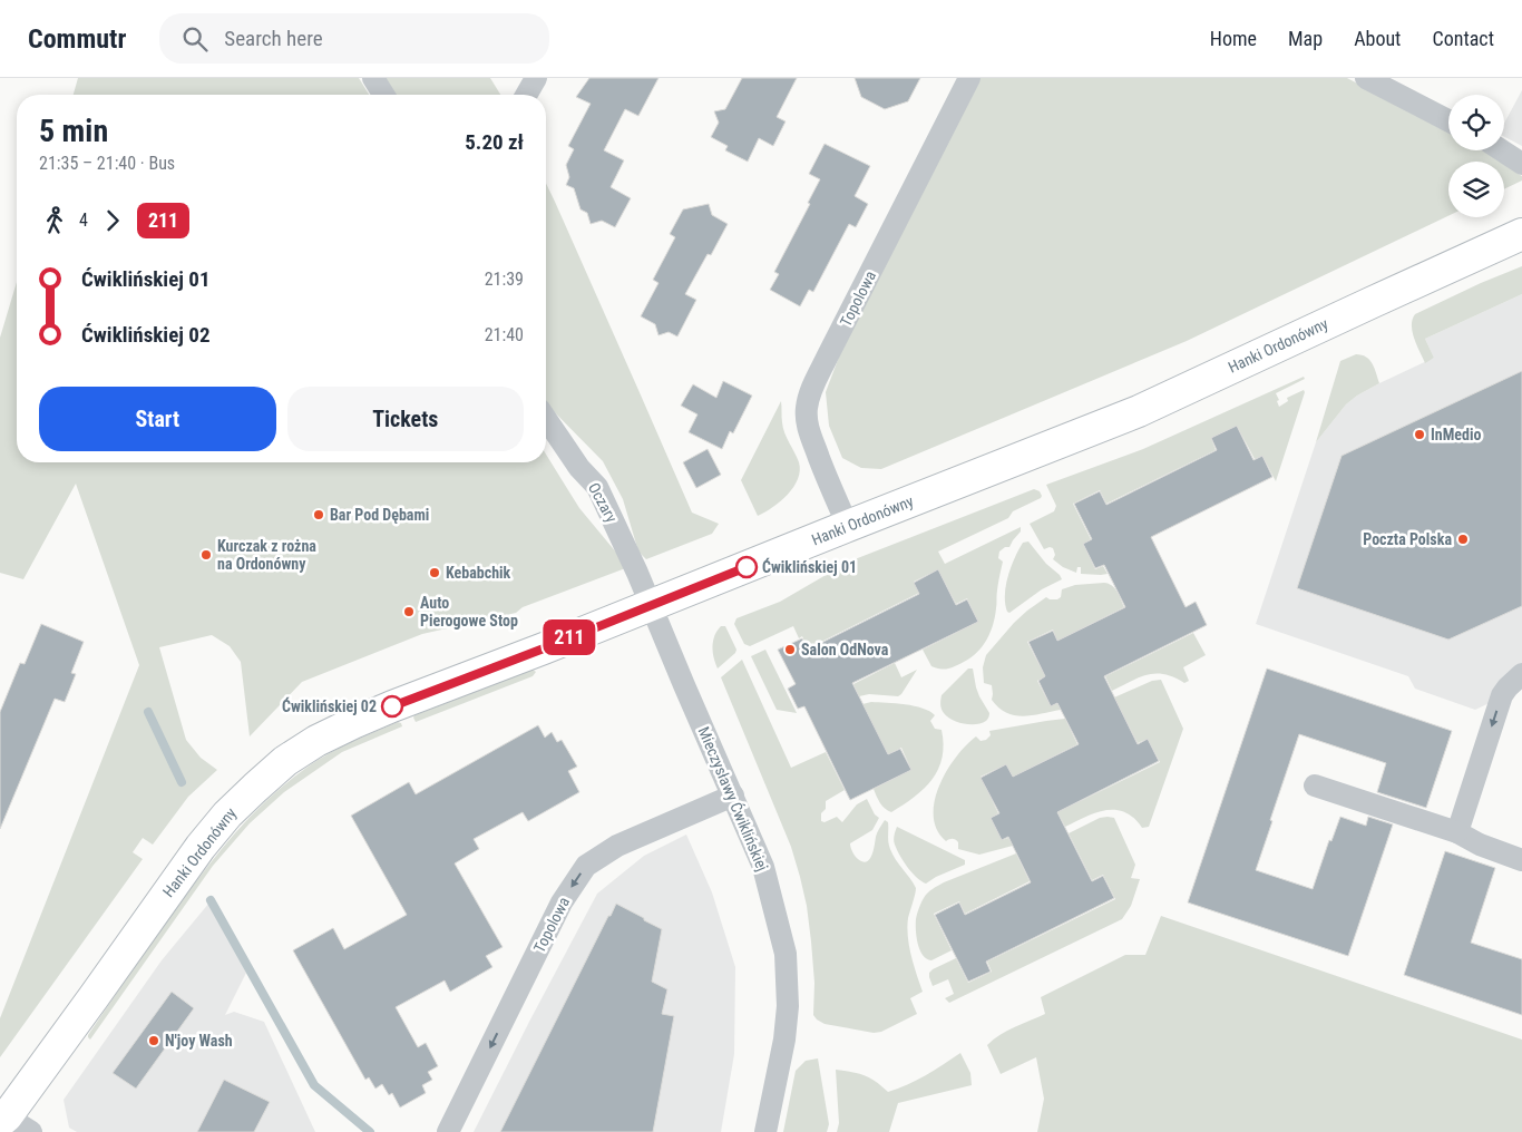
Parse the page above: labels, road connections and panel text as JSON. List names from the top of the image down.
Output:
{
  "streets": {
    "street": [
      "Topolowa",
      "Hanki Ordonówny",
      "Oczary",
      "Mieczysławy Ćwiklińskiej"
    ]
  },
  "crossings": [
    ["Topolowa", "Hanki Ordonówny"],
    ["Topolowa", "Mieczysławy Ćwiklińskiej"],
    ["Hanki Ordonówny", "Oczary"],
    ["Hanki Ordonówny", "Mieczysławy Ćwiklińskiej"],
    ["Oczary", "Mieczysławy Ćwiklińskiej"]
  ],
  "one_way": ["Topolowa"],
  "places": [
    "InMedio",
    "Bar Pod Dębami",
    "Poczta Polska",
    "Kurczak z rożna na Ordonówny",
    "Ćwiklińskiej 01",
    "Kebabchik",
    "Auto Pierogowe Stop",
    "Salon OdNova",
    "Ćwiklińskiej 02",
    "N'joy Wash"
  ],
  "lines": ["bus line 211"],
  "page": {
    "header": "Commutr",
    "search": "Search here",
    "nav": [
      "Home",
      "Map",
      "About",
      "Contact"
    ],
    "on_map": "211",
    "heading": ["5 min", "21:35 – 21:40 · Bus", "5.20 zł"],
    "legs": ["4", "211"],
    "list": [
      {
        "name": "Ćwiklińskiej 01",
        "value": "21:39"
      },
      {
        "name": "Ćwiklińskiej 02",
        "value": "21:40"
      }
    ],
    "buttons": ["Start", "Tickets"]
  }
}
